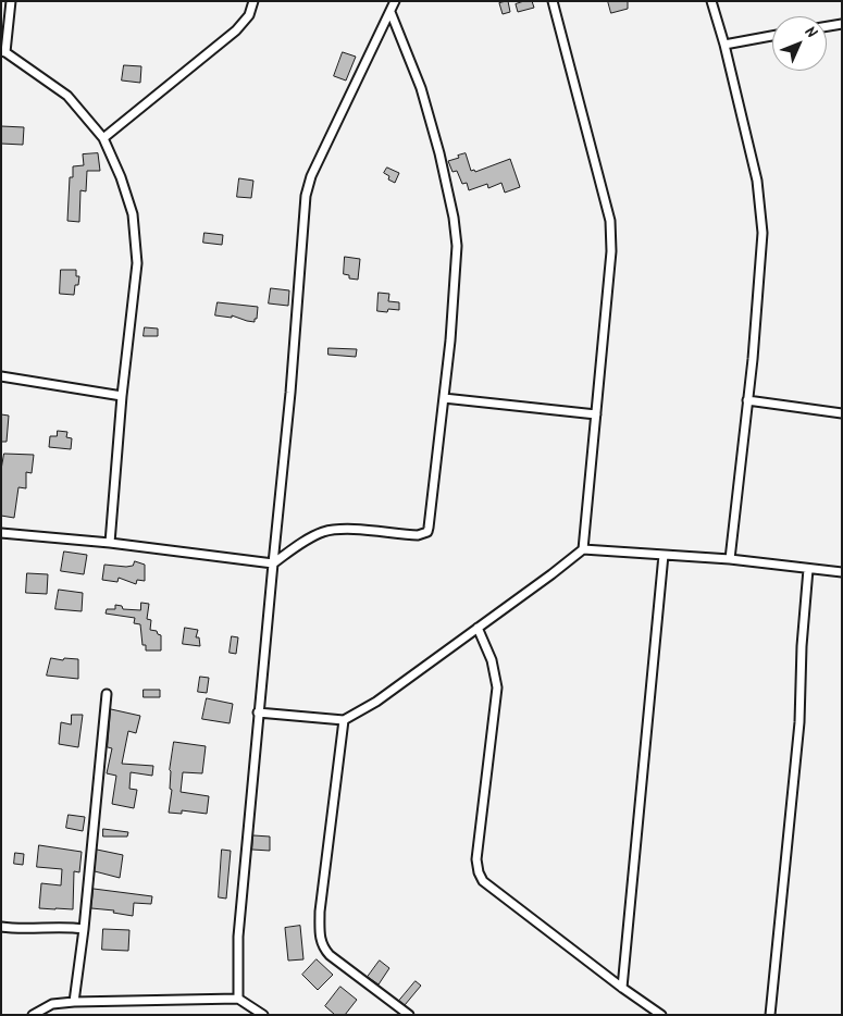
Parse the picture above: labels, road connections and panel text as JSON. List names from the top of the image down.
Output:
{
  "north": "top right"
}
